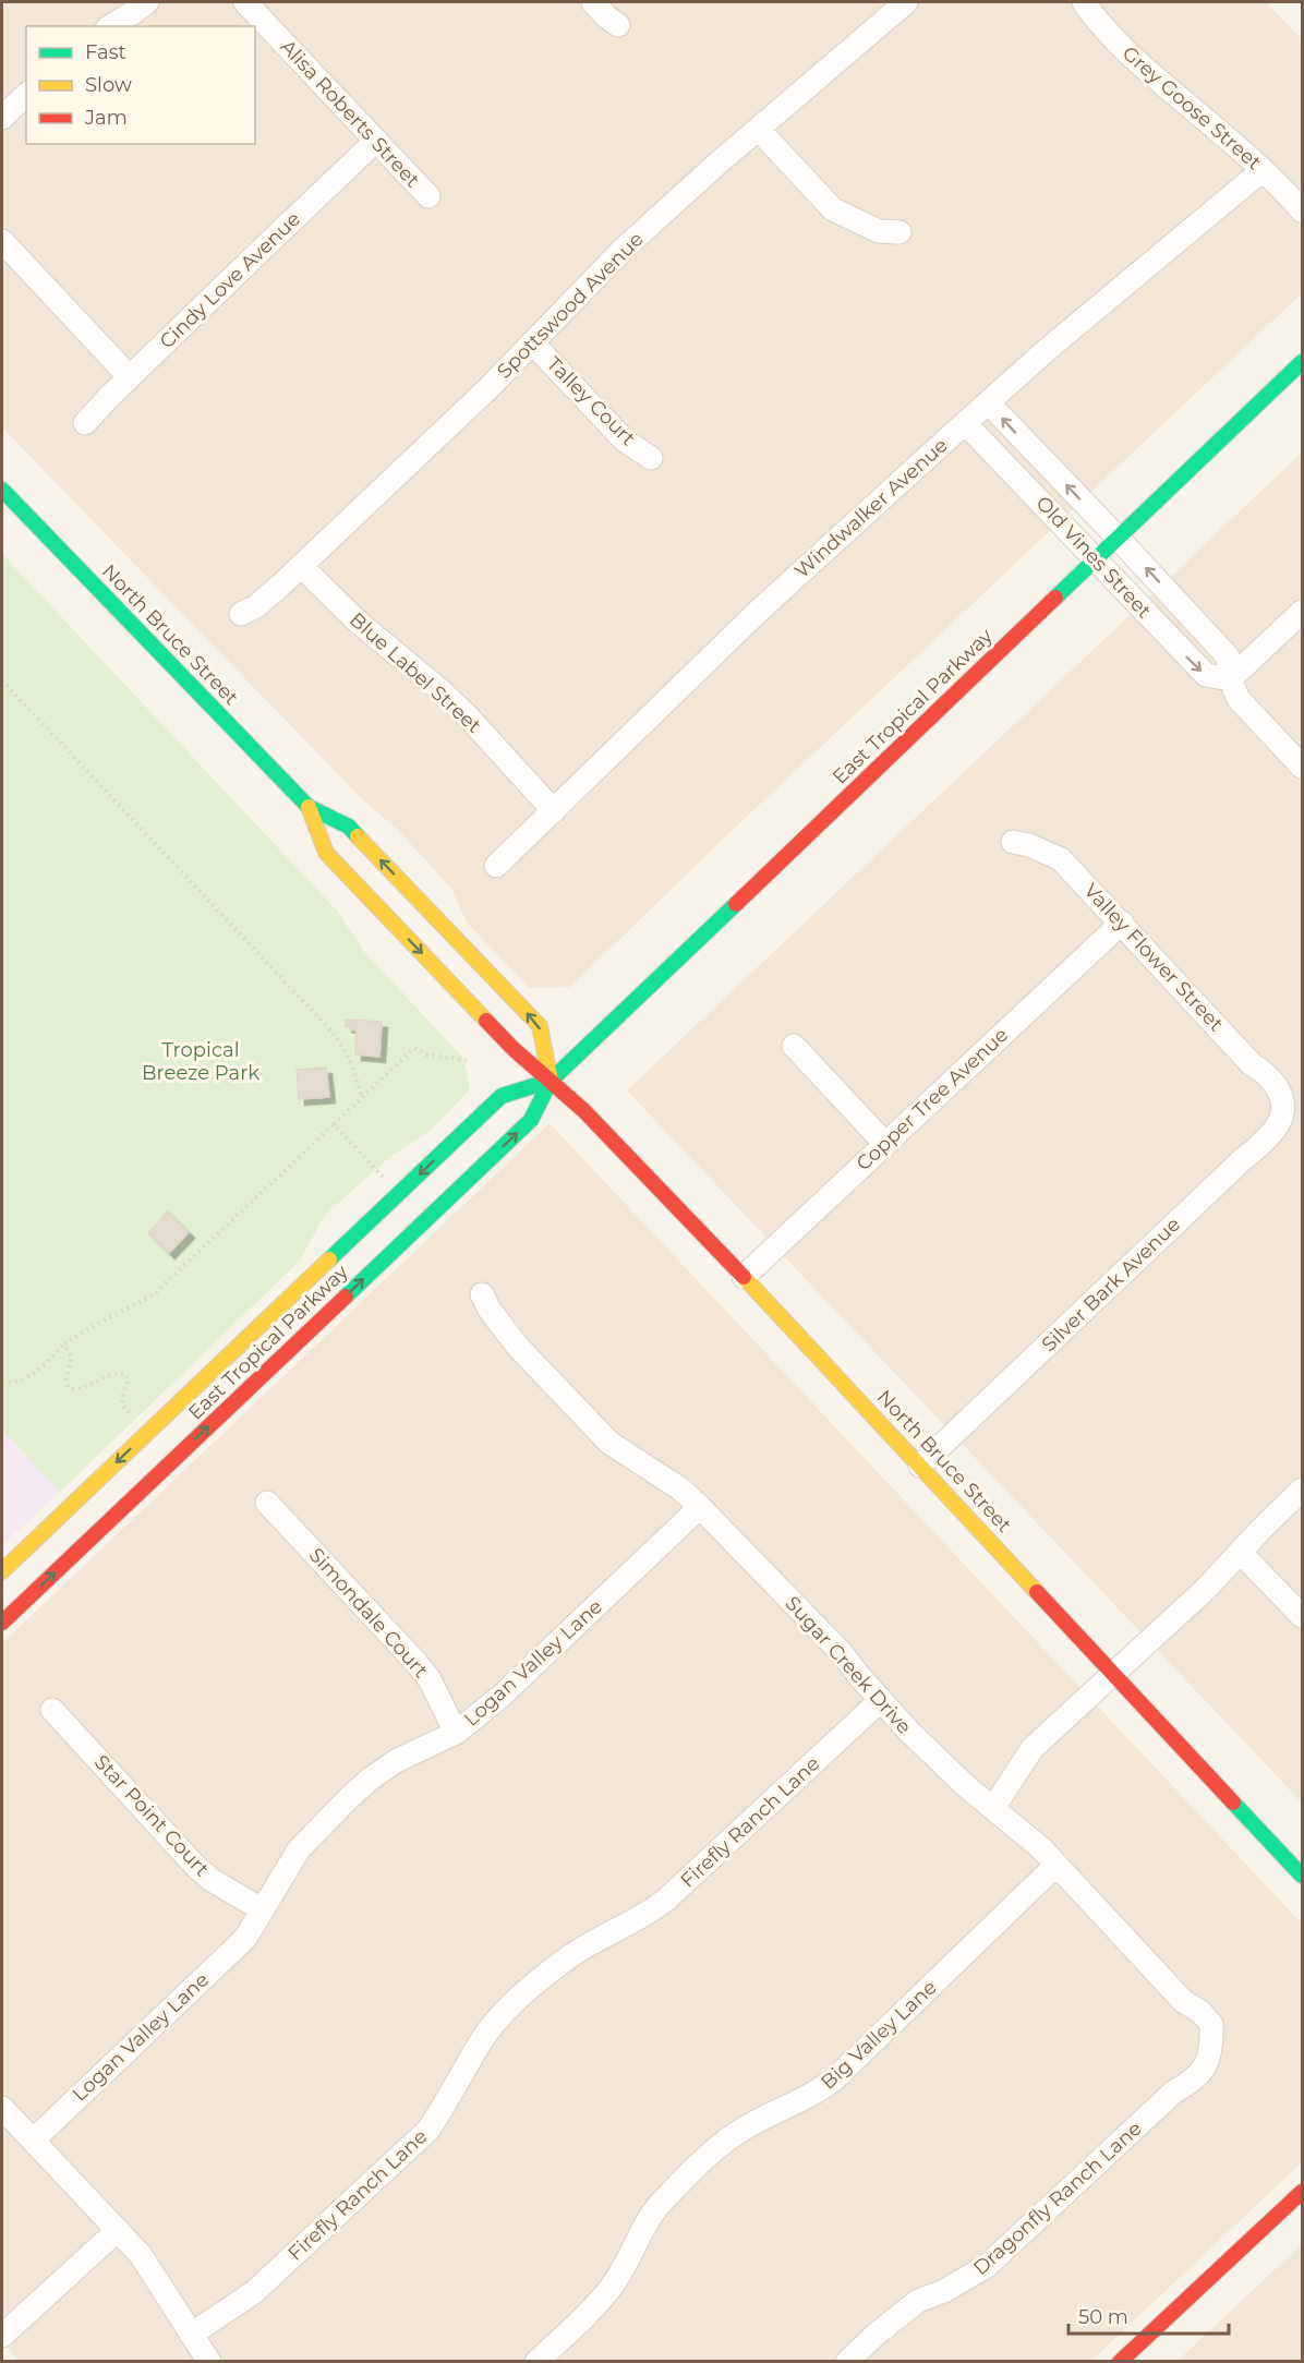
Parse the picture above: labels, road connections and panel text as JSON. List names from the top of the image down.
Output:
{
  "streets": {
    "main road": ["North Bruce Street", "East Tropical Parkway"],
    "street": [
      "Grey Goose Street",
      "Alisa Roberts Street",
      "Cindy Love Avenue",
      "Spottswood Avenue",
      "Talley Court",
      "Windwalker Avenue",
      "Old Vines Street",
      "Blue Label Street",
      "Valley Flower Street",
      "Copper Tree Avenue",
      "Silver Bark Avenue",
      "Simondale Court",
      "Logan Valley Lane",
      "Sugar Creek Drive",
      "Star Point Court",
      "Firefly Ranch Lane",
      "Big Valley Lane",
      "Dragonfly Ranch Lane"
    ]
  },
  "crossings": [
    ["Grey Goose Street", "Windwalker Avenue"],
    ["Alisa Roberts Street", "Cindy Love Avenue"],
    ["Spottswood Avenue", "Talley Court"],
    ["Spottswood Avenue", "Blue Label Street"],
    ["Windwalker Avenue", "Old Vines Street"],
    ["Windwalker Avenue", "Blue Label Street"],
    ["Old Vines Street", "East Tropical Parkway"],
    ["North Bruce Street", "East Tropical Parkway"],
    ["North Bruce Street", "Copper Tree Avenue"],
    ["North Bruce Street", "Silver Bark Avenue"],
    ["Valley Flower Street", "Copper Tree Avenue"],
    ["Valley Flower Street", "Silver Bark Avenue"],
    ["Simondale Court", "Logan Valley Lane"],
    ["Logan Valley Lane", "Sugar Creek Drive"],
    ["Logan Valley Lane", "Star Point Court"],
    ["Sugar Creek Drive", "Firefly Ranch Lane"],
    ["Sugar Creek Drive", "Big Valley Lane"],
    ["Sugar Creek Drive", "Dragonfly Ranch Lane"]
  ],
  "parks": ["Tropical Breeze Park"],
  "legend": ["Fast", "Slow", "Jam"],
  "scale_bar": "50 m"
}
